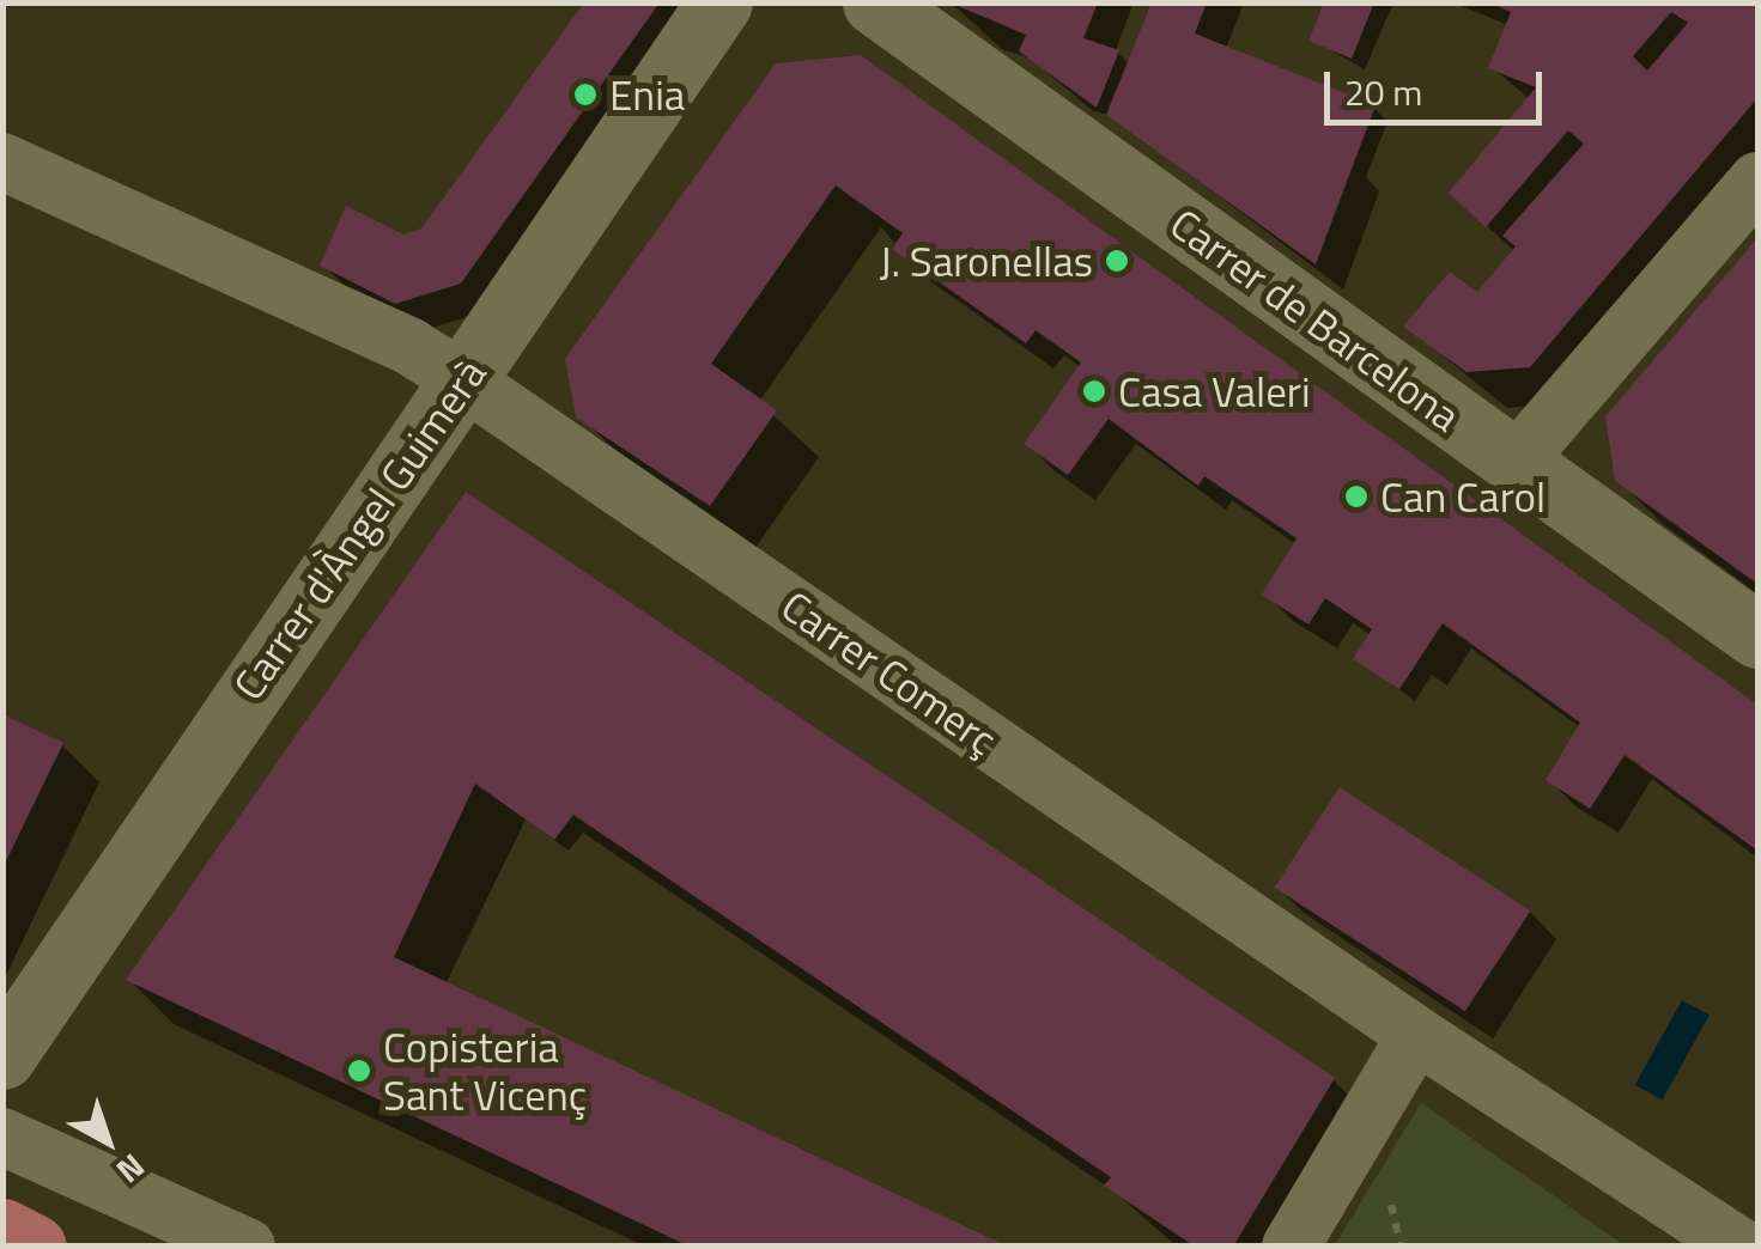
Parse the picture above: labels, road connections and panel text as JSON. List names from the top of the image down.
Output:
{
  "streets": {
    "street": ["Carrer de Barcelona", "Carrer d'Àngel Guimerà", "Carrer Comerç"]
  },
  "crossings": [
    ["Carrer d'Àngel Guimerà", "Carrer Comerç"]
  ],
  "places": [
    "Enia",
    "J. Saronellas",
    "Casa Valeri",
    "Can Carol",
    "Copisteria Sant Vicenç"
  ],
  "scale_bar": "20 m",
  "north": "bottom right"
}
